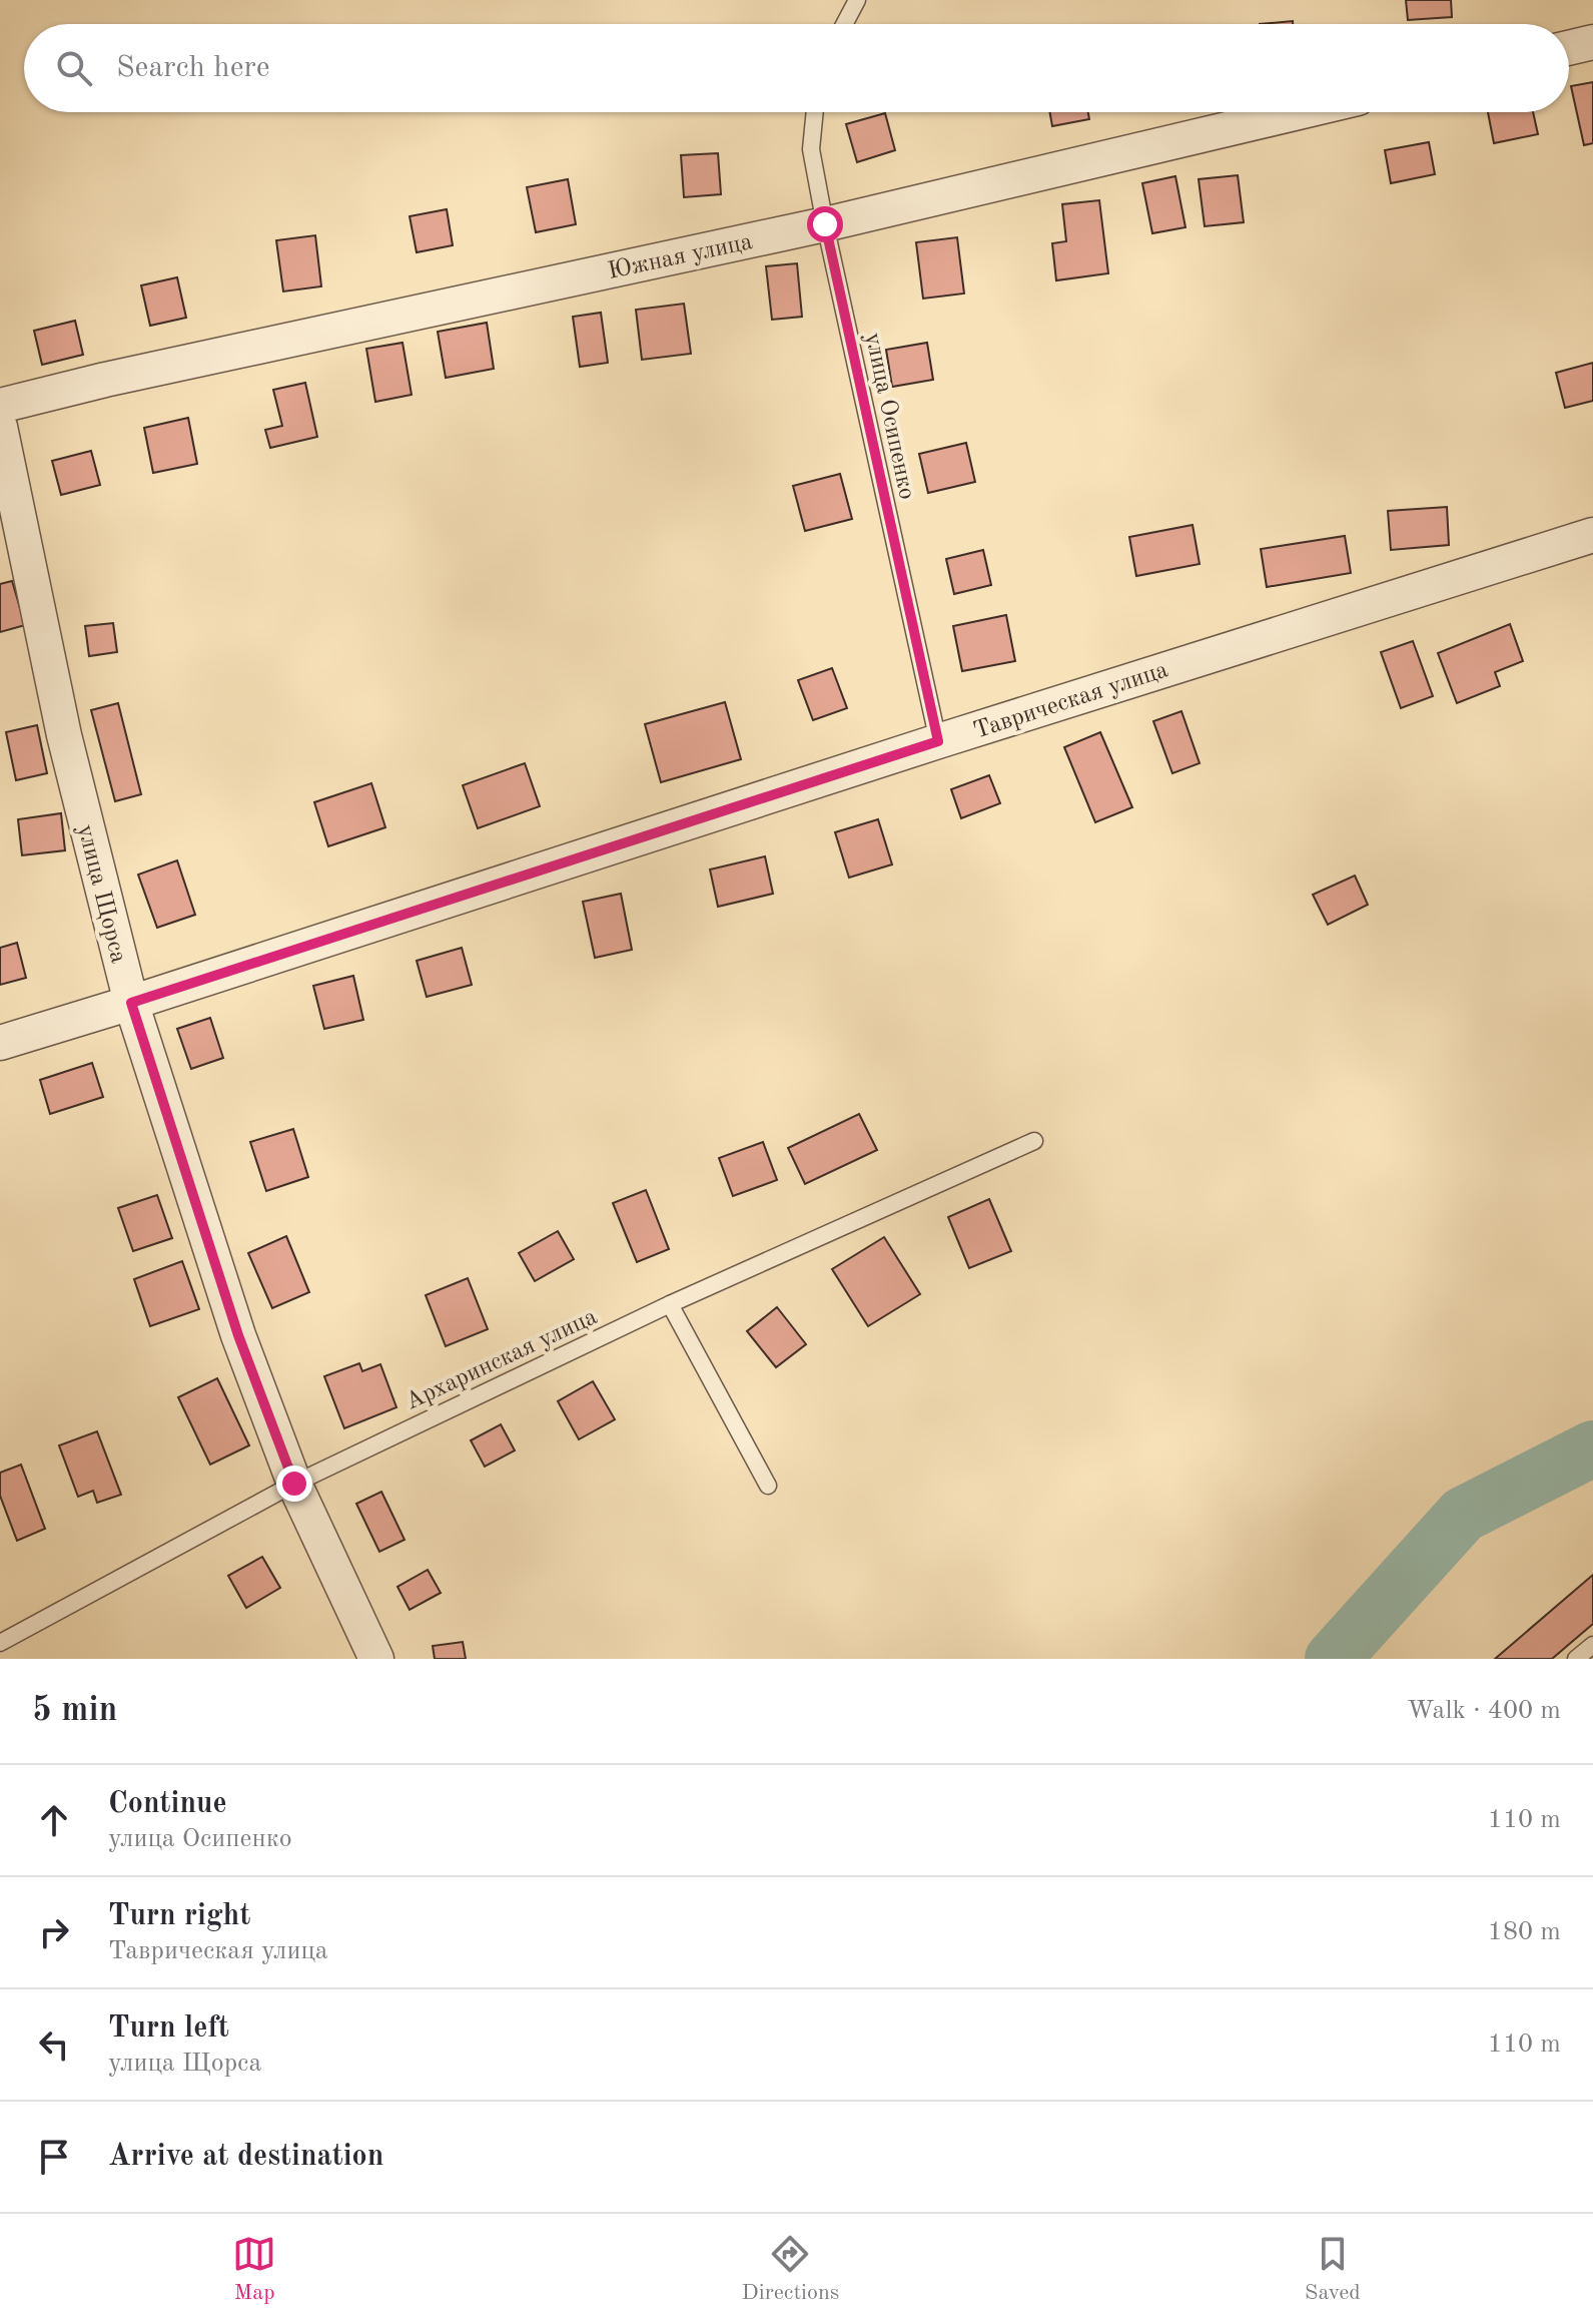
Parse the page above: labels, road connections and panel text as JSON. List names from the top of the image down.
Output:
{
  "streets": {
    "street": ["Южная улица", "Таврическая улица", "улица Щорса"],
    "lane": ["улица Осипенко", "Архаринская улица"]
  },
  "crossings": [
    ["Южная улица", "улица Осипенко"],
    ["улица Осипенко", "Таврическая улица"],
    ["Таврическая улица", "улица Щорса"],
    ["улица Щорса", "Архаринская улица"]
  ],
  "page": {
    "search": "Search here",
    "heading": ["5 min", "Walk · 400 m"],
    "list": [
      ["Continue", "улица Осипенко", "110 m"],
      ["Turn right", "Таврическая улица", "180 m"],
      ["Turn left", "улица Щорса", "110 m"],
      "Arrive at destination"
    ],
    "nav": ["Map", "Directions", "Saved"]
  }
}
